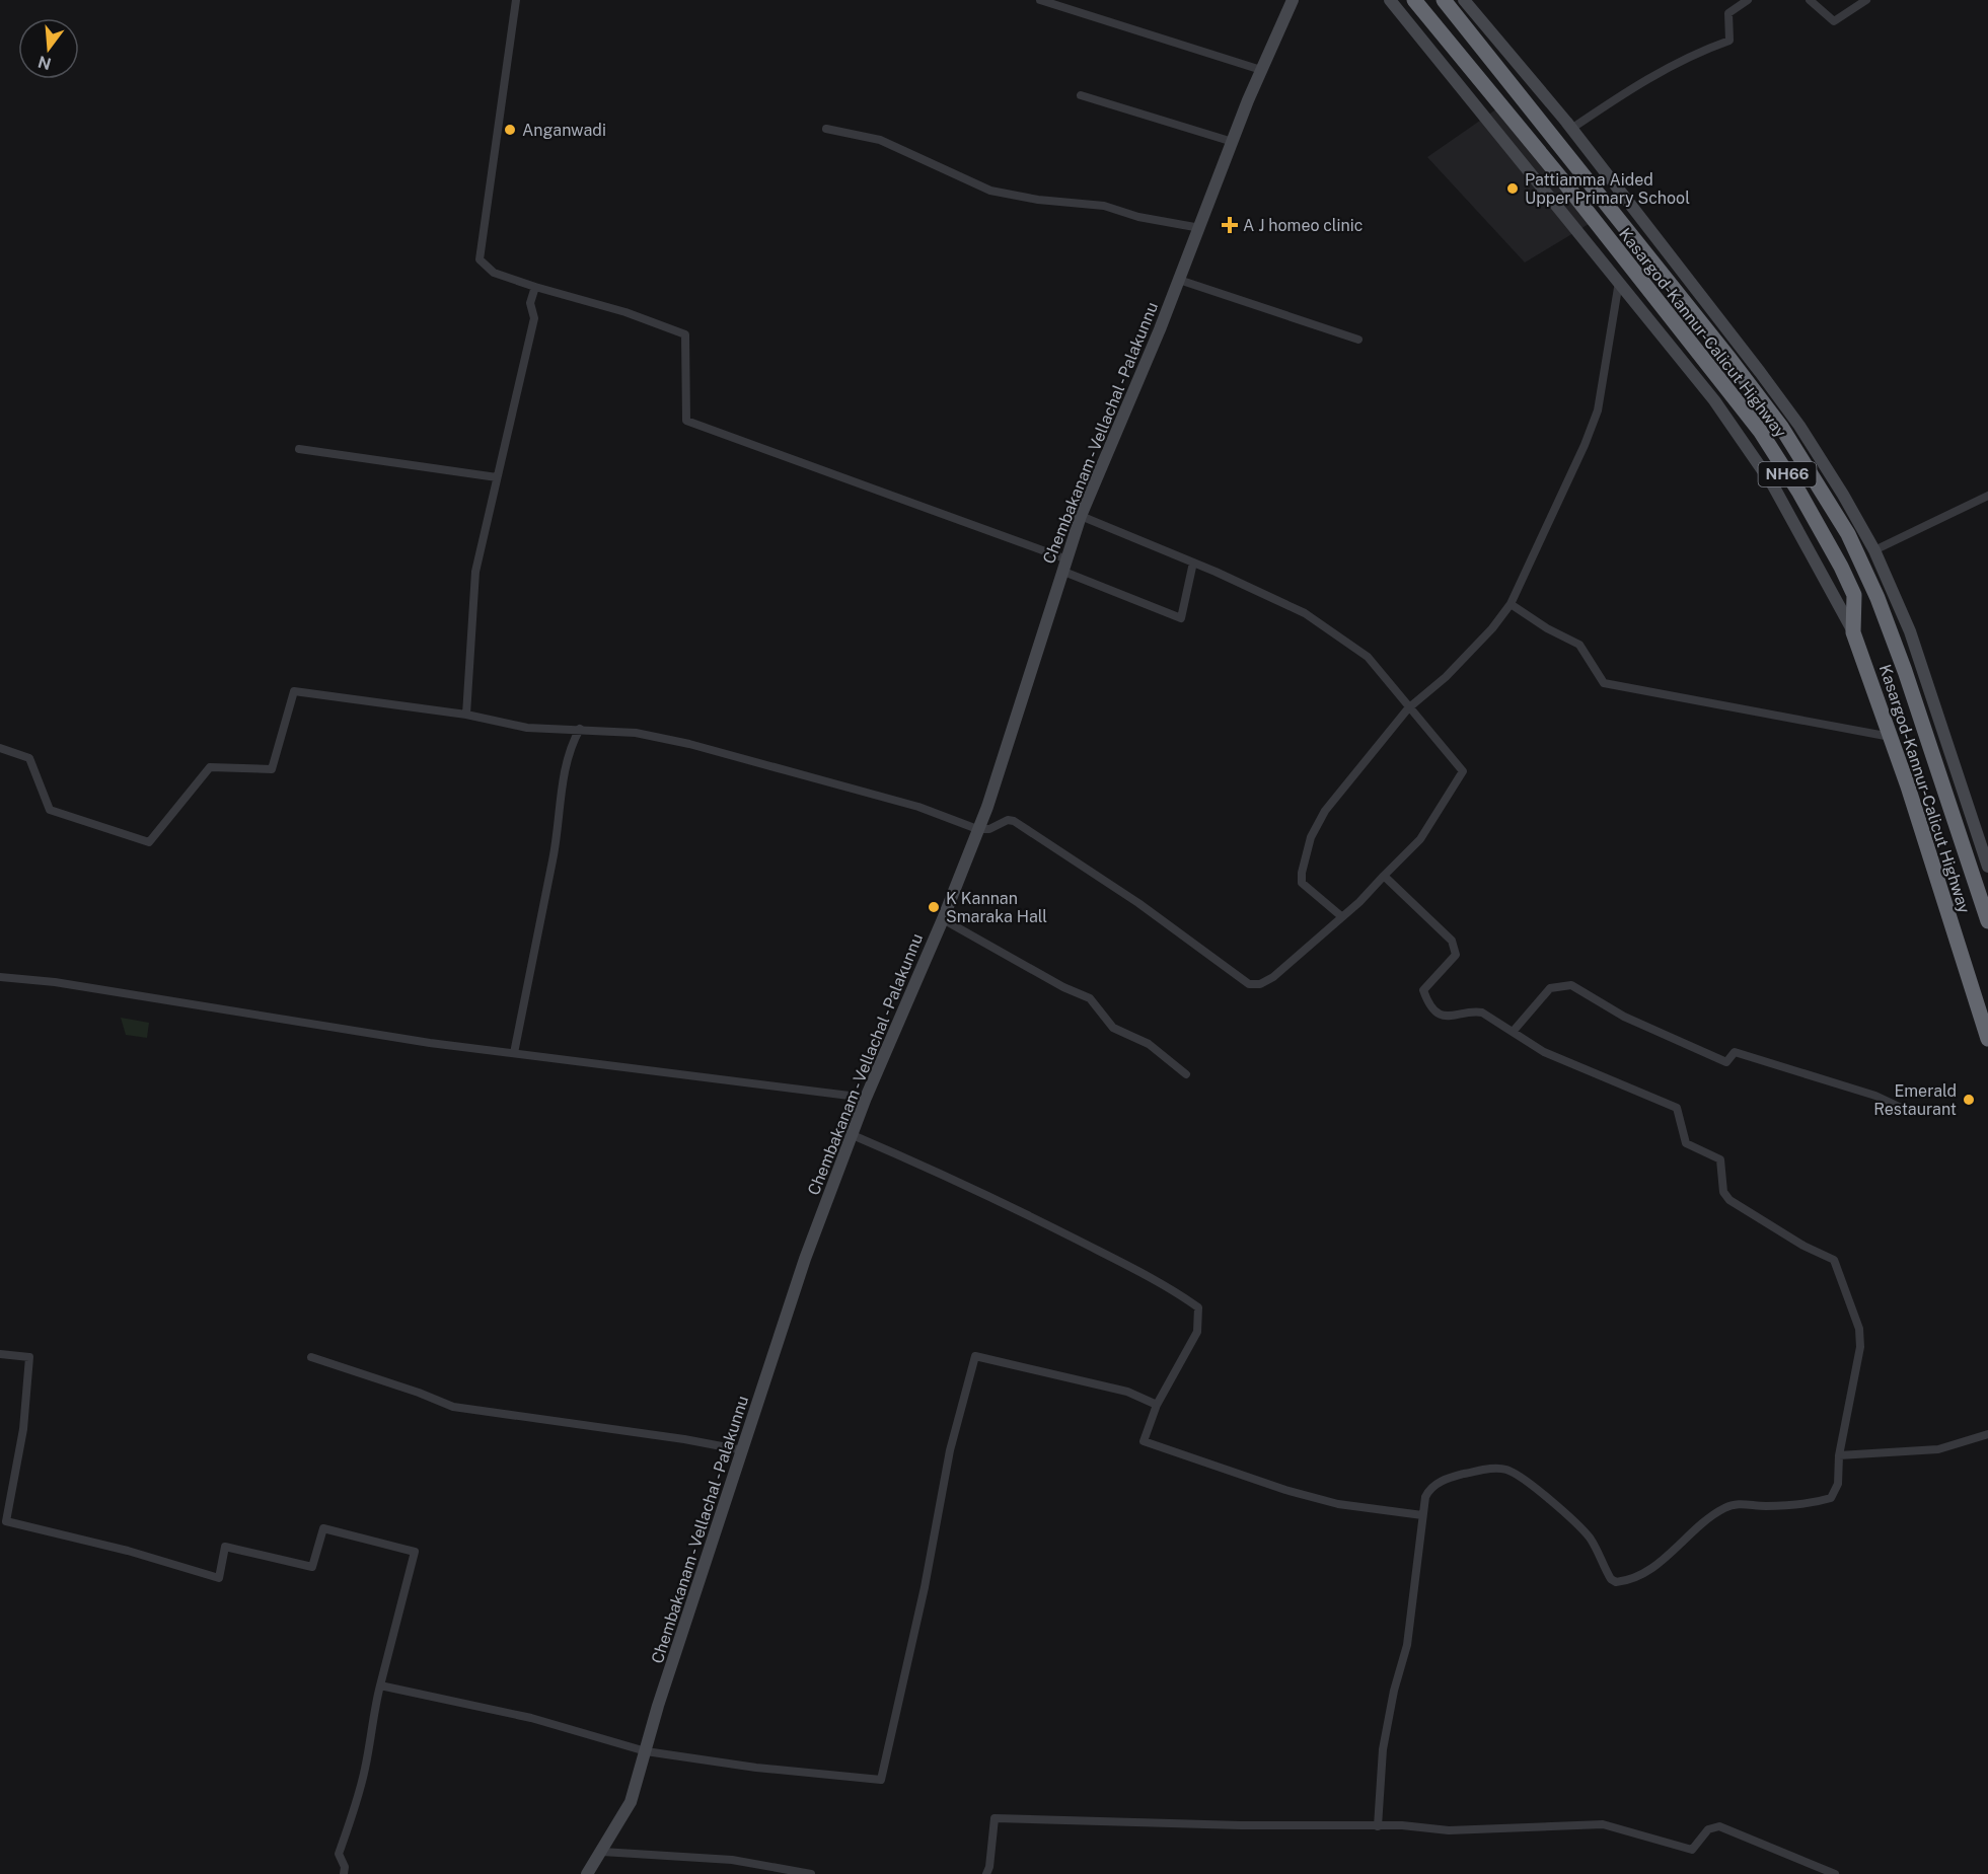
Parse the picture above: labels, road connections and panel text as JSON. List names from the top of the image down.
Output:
{
  "streets": {
    "highway": ["Kasargod-Kannur-Calicut Highway", "NH66"],
    "main road": ["Chembakanam - Vellachal - Palakunnu"]
  },
  "places": {
    "other": [
      "Anganwadi",
      "Pattiamma Aided Upper Primary School",
      "K Kannan Smaraka Hall",
      "Emerald Restaurant"
    ],
    "health": ["A J homeo clinic"]
  },
  "north": "bottom"
}
